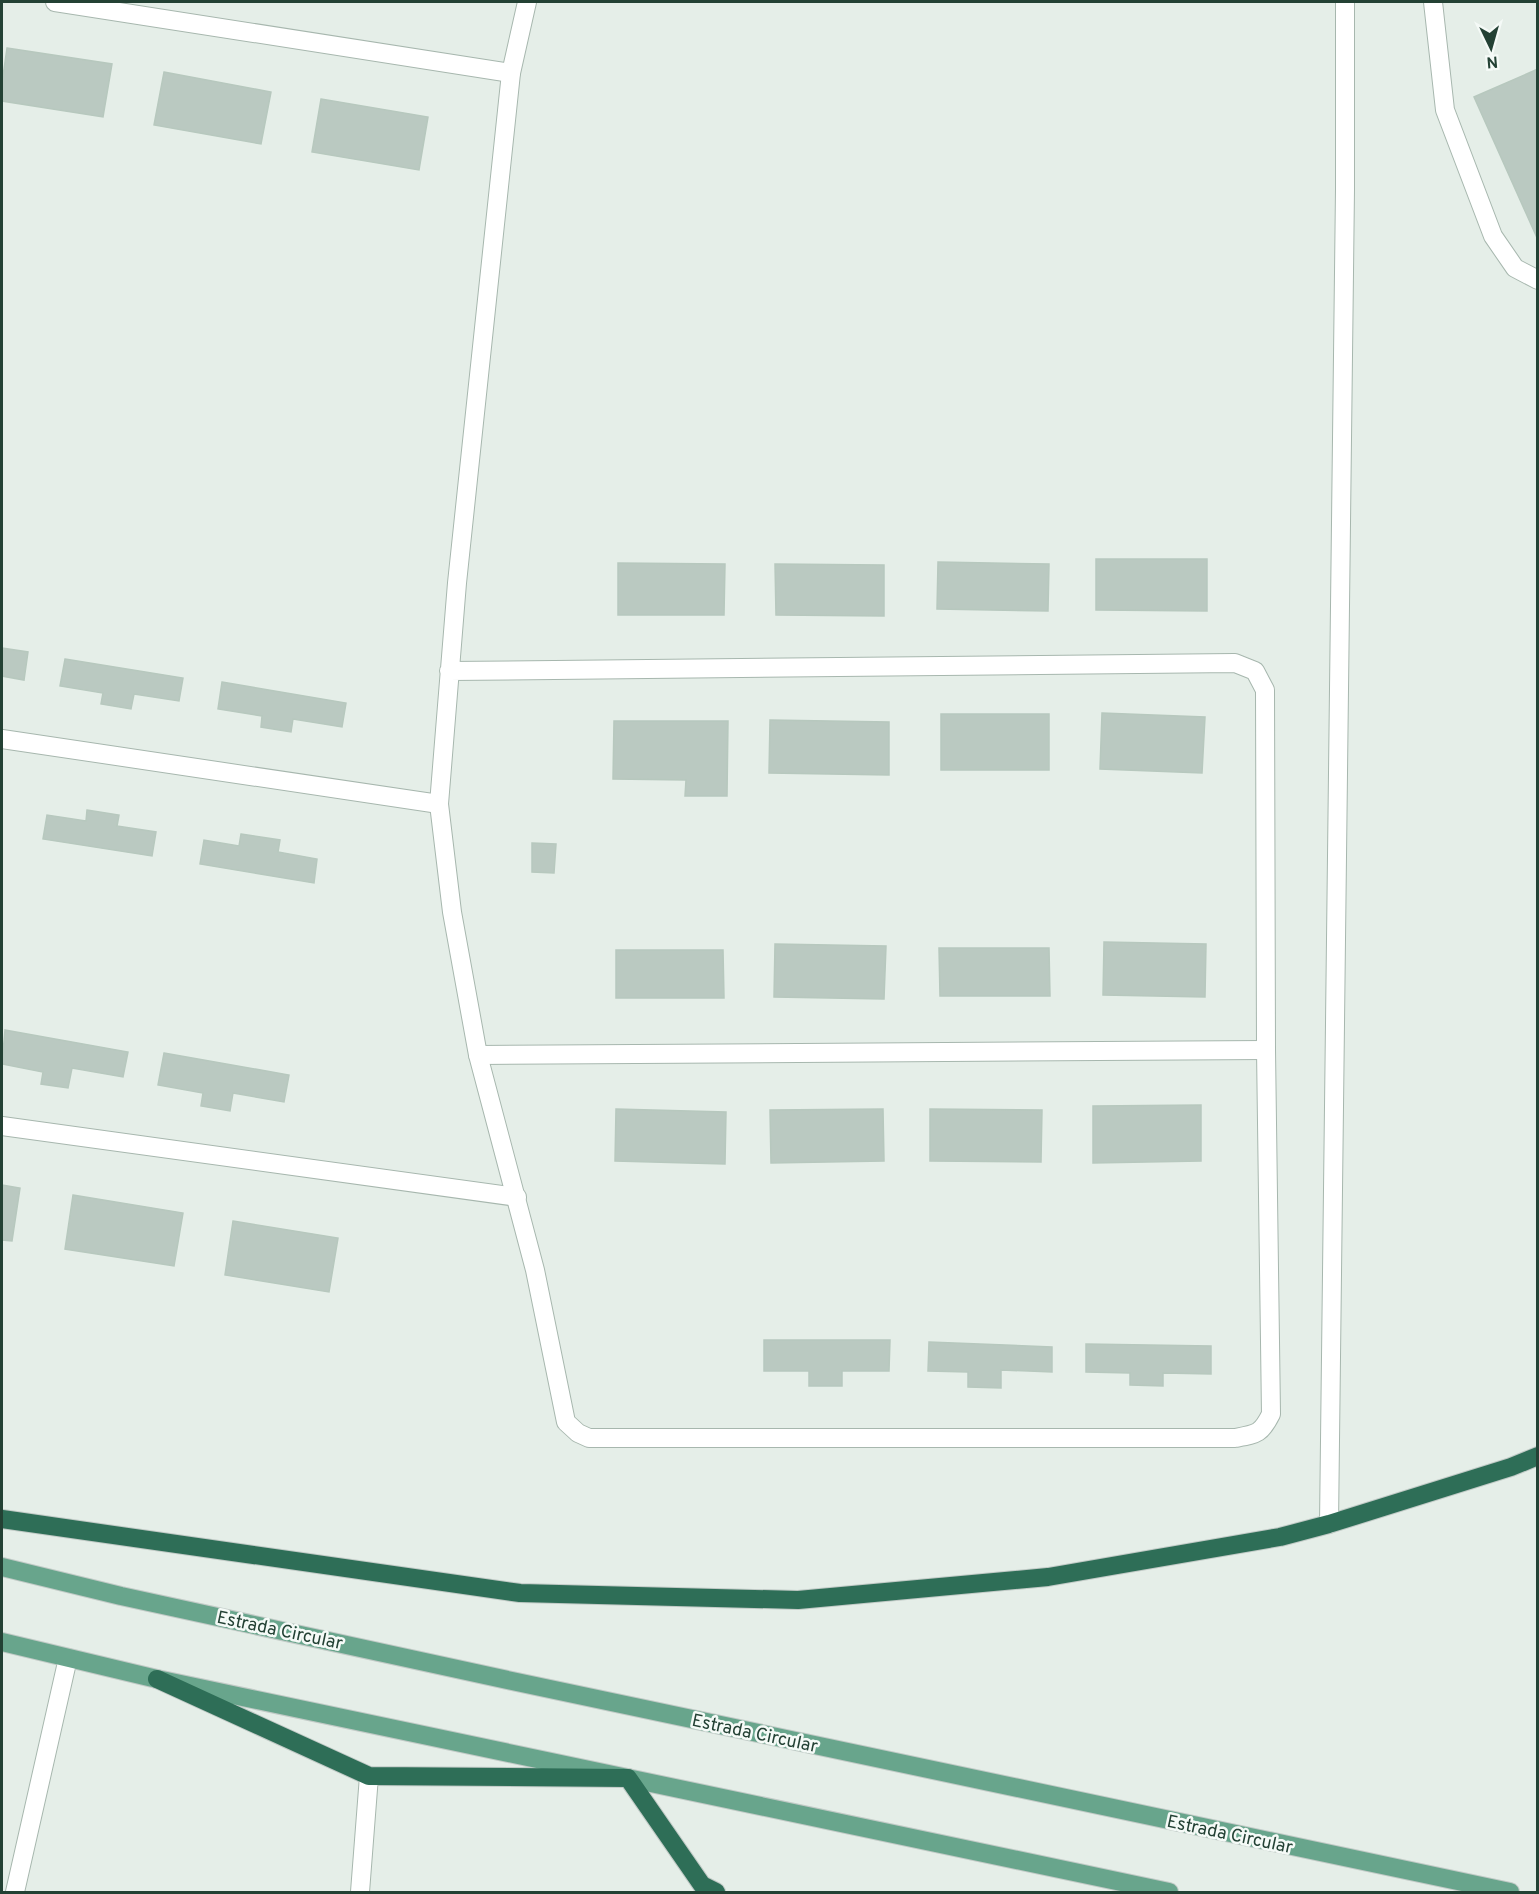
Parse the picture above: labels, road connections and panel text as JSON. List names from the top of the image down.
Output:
{
  "streets": {
    "main road": ["Estrada Circular"]
  },
  "north": "bottom"
}
